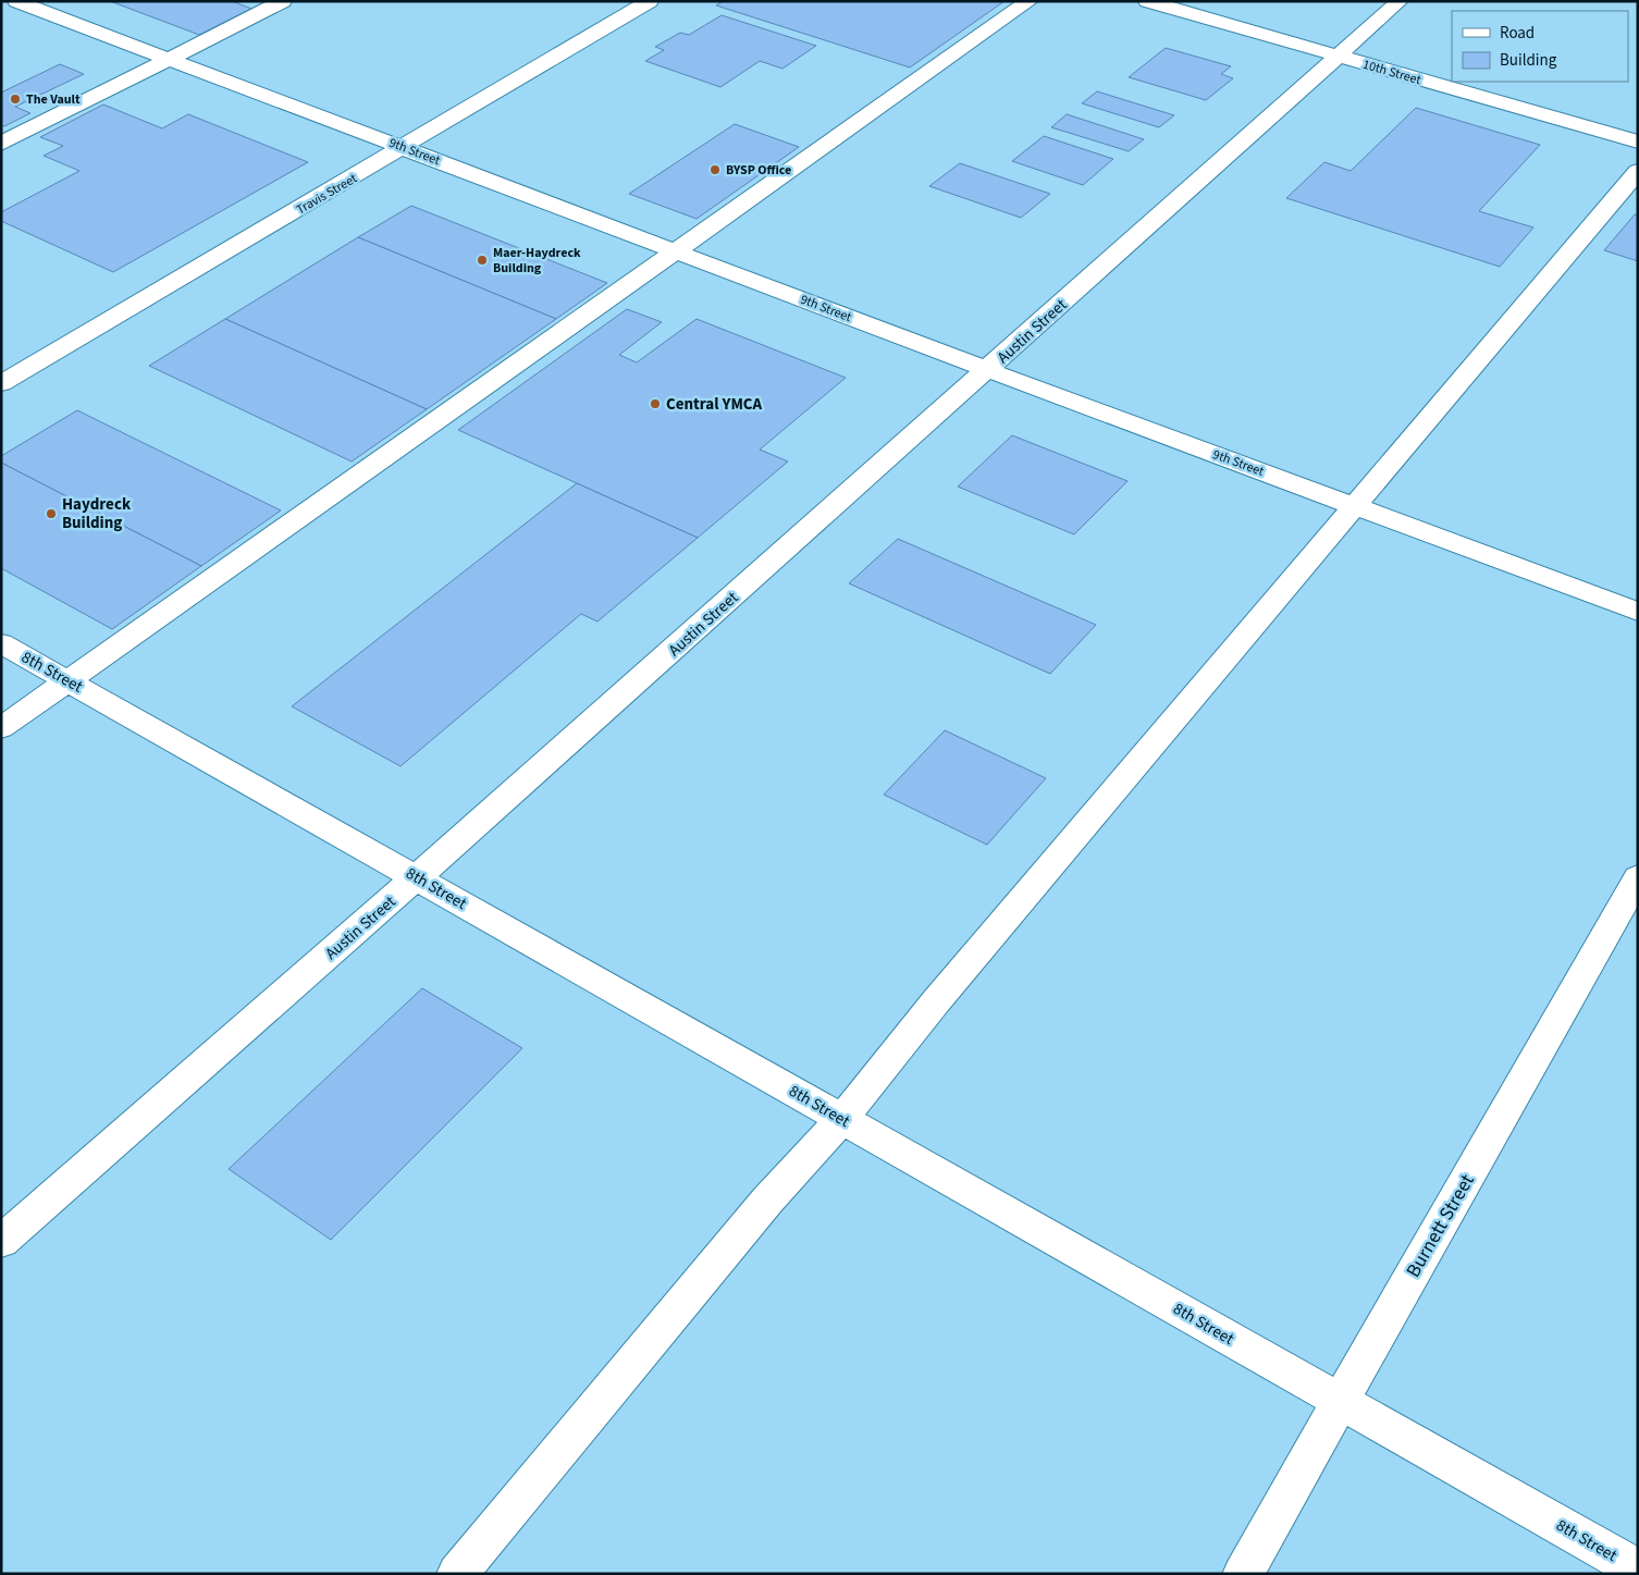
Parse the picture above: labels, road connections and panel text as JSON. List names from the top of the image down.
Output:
{
  "streets": {
    "street": [
      "10th Street",
      "9th Street",
      "Travis Street",
      "Austin Street",
      "8th Street",
      "Burnett Street"
    ]
  },
  "crossings": [
    ["10th Street", "Austin Street"],
    ["9th Street", "Travis Street"],
    ["9th Street", "Austin Street"],
    ["Austin Street", "8th Street"],
    ["8th Street", "Burnett Street"]
  ],
  "places": [
    "The Vault",
    "BYSP Office",
    "Maer-Haydreck Building",
    "Central YMCA",
    "Haydreck Building"
  ],
  "legend": ["Road", "Building"]
}
